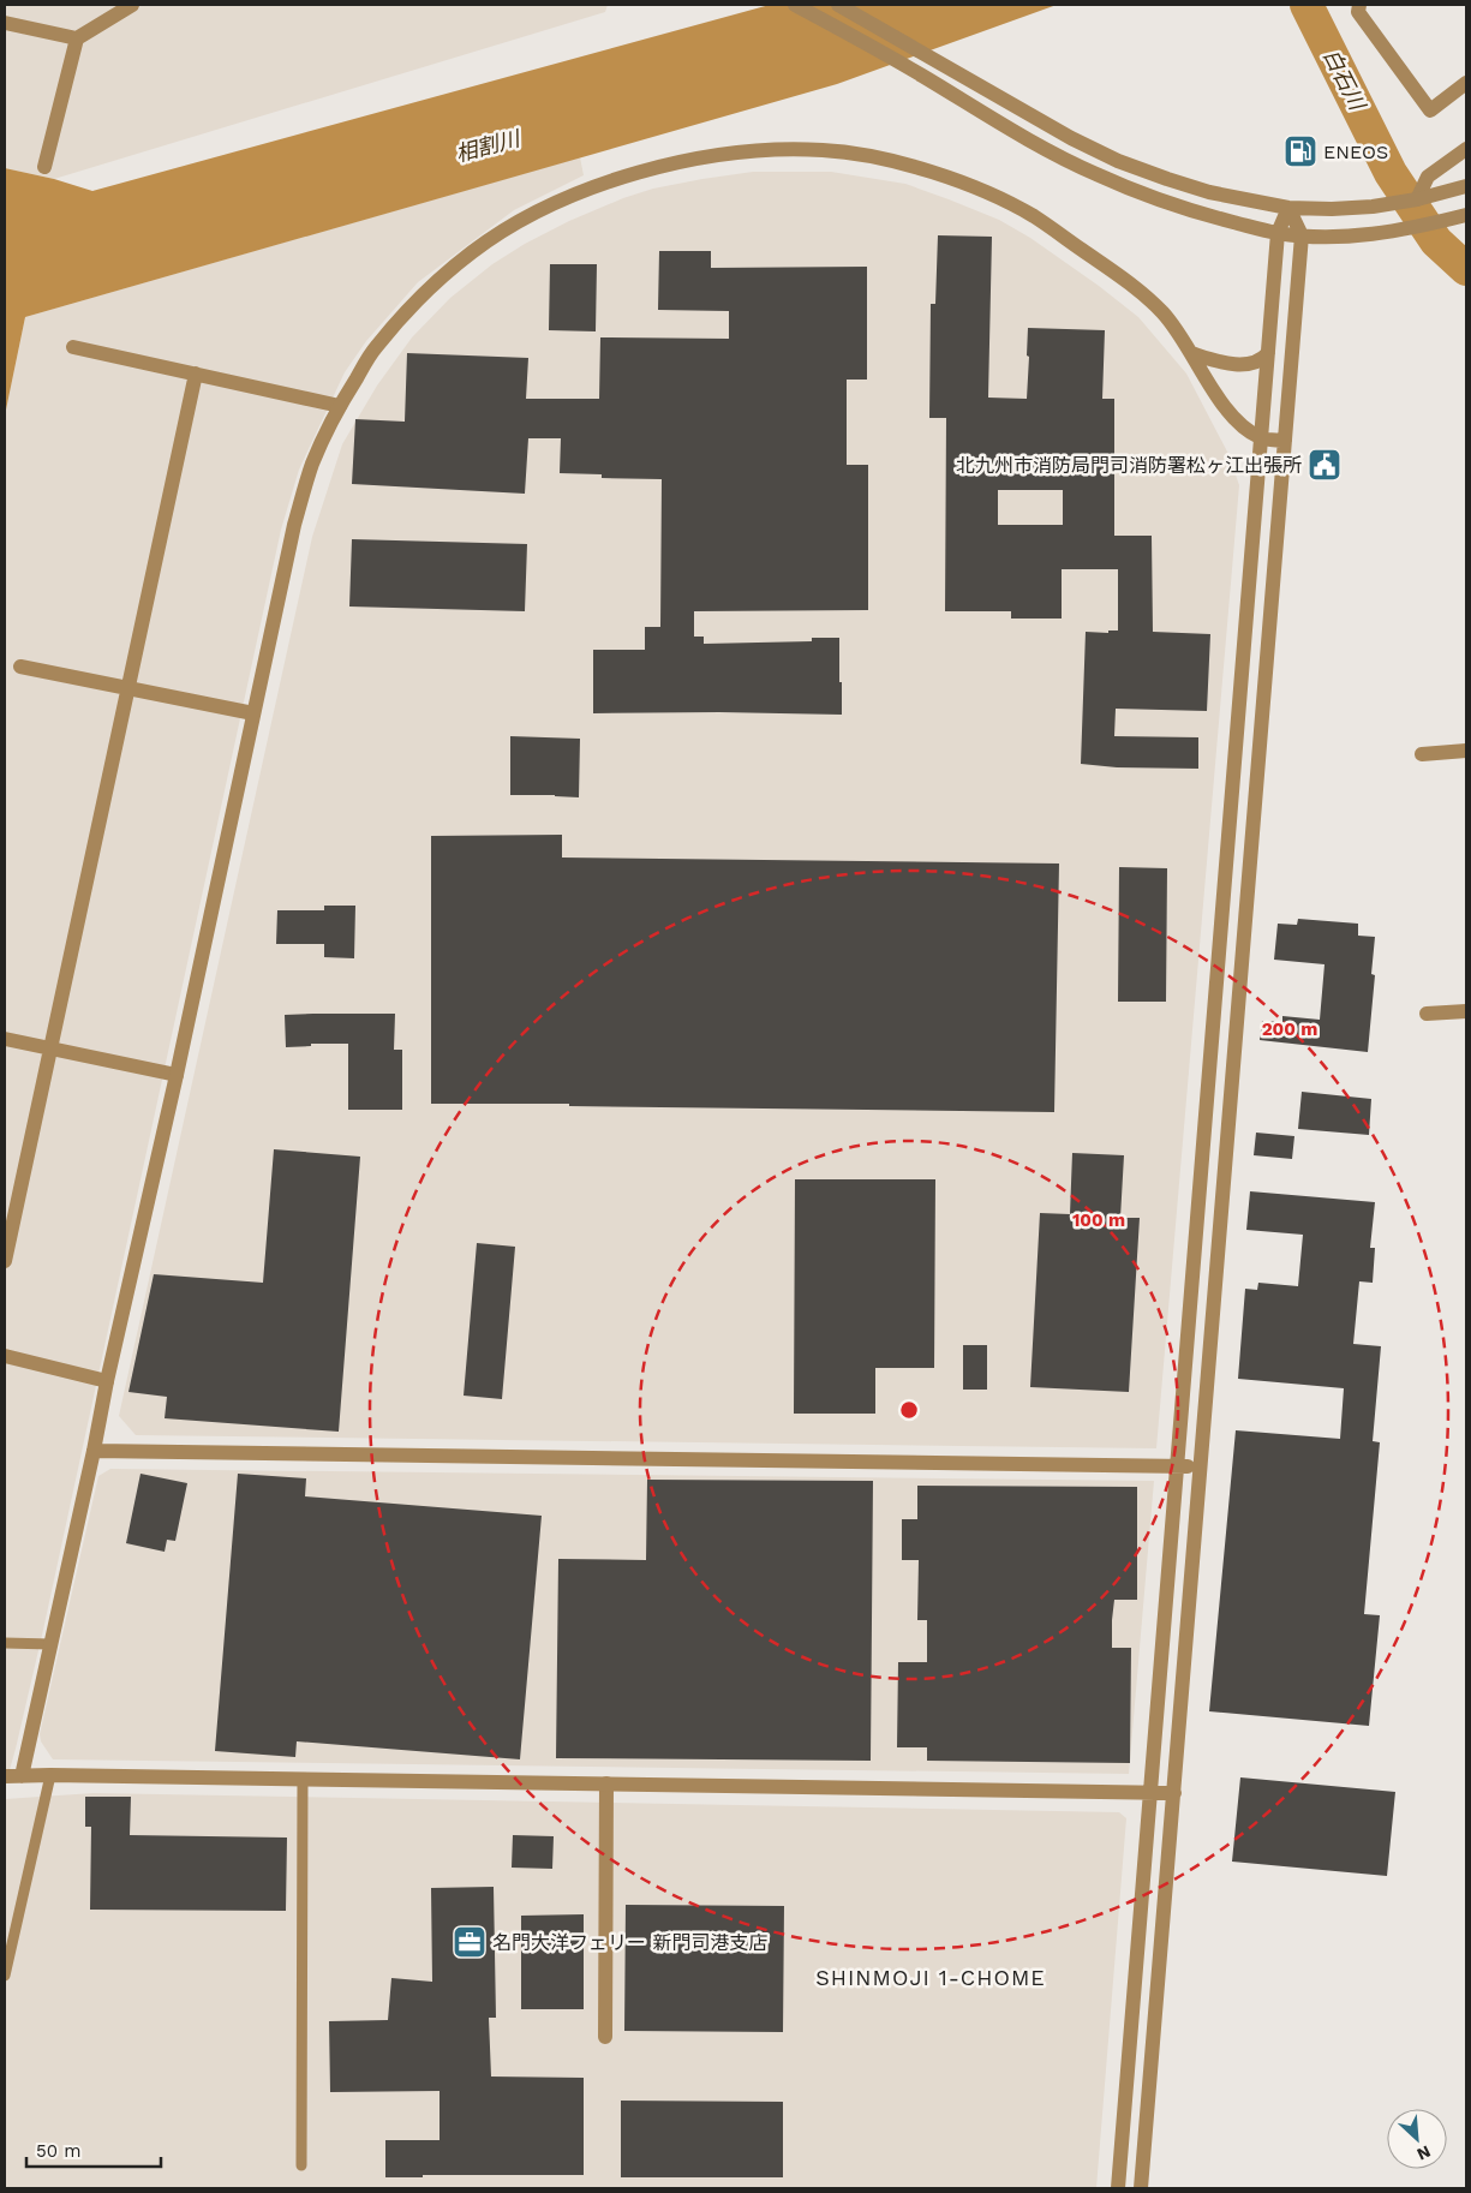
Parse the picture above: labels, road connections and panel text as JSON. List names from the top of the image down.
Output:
{
  "districts": ["SHINMOJI 1-CHOME"],
  "water": ["白石川", "相割川"],
  "places": {
    "fuel station": ["ENEOS"],
    "public building": ["北九州市消防局門司消防署松ヶ江出張所"],
    "office": ["名門大洋フェリー 新門司港支店"]
  },
  "scale_bar": "50 m",
  "north": "bottom right",
  "rings": ["200 m", "100 m"]
}
